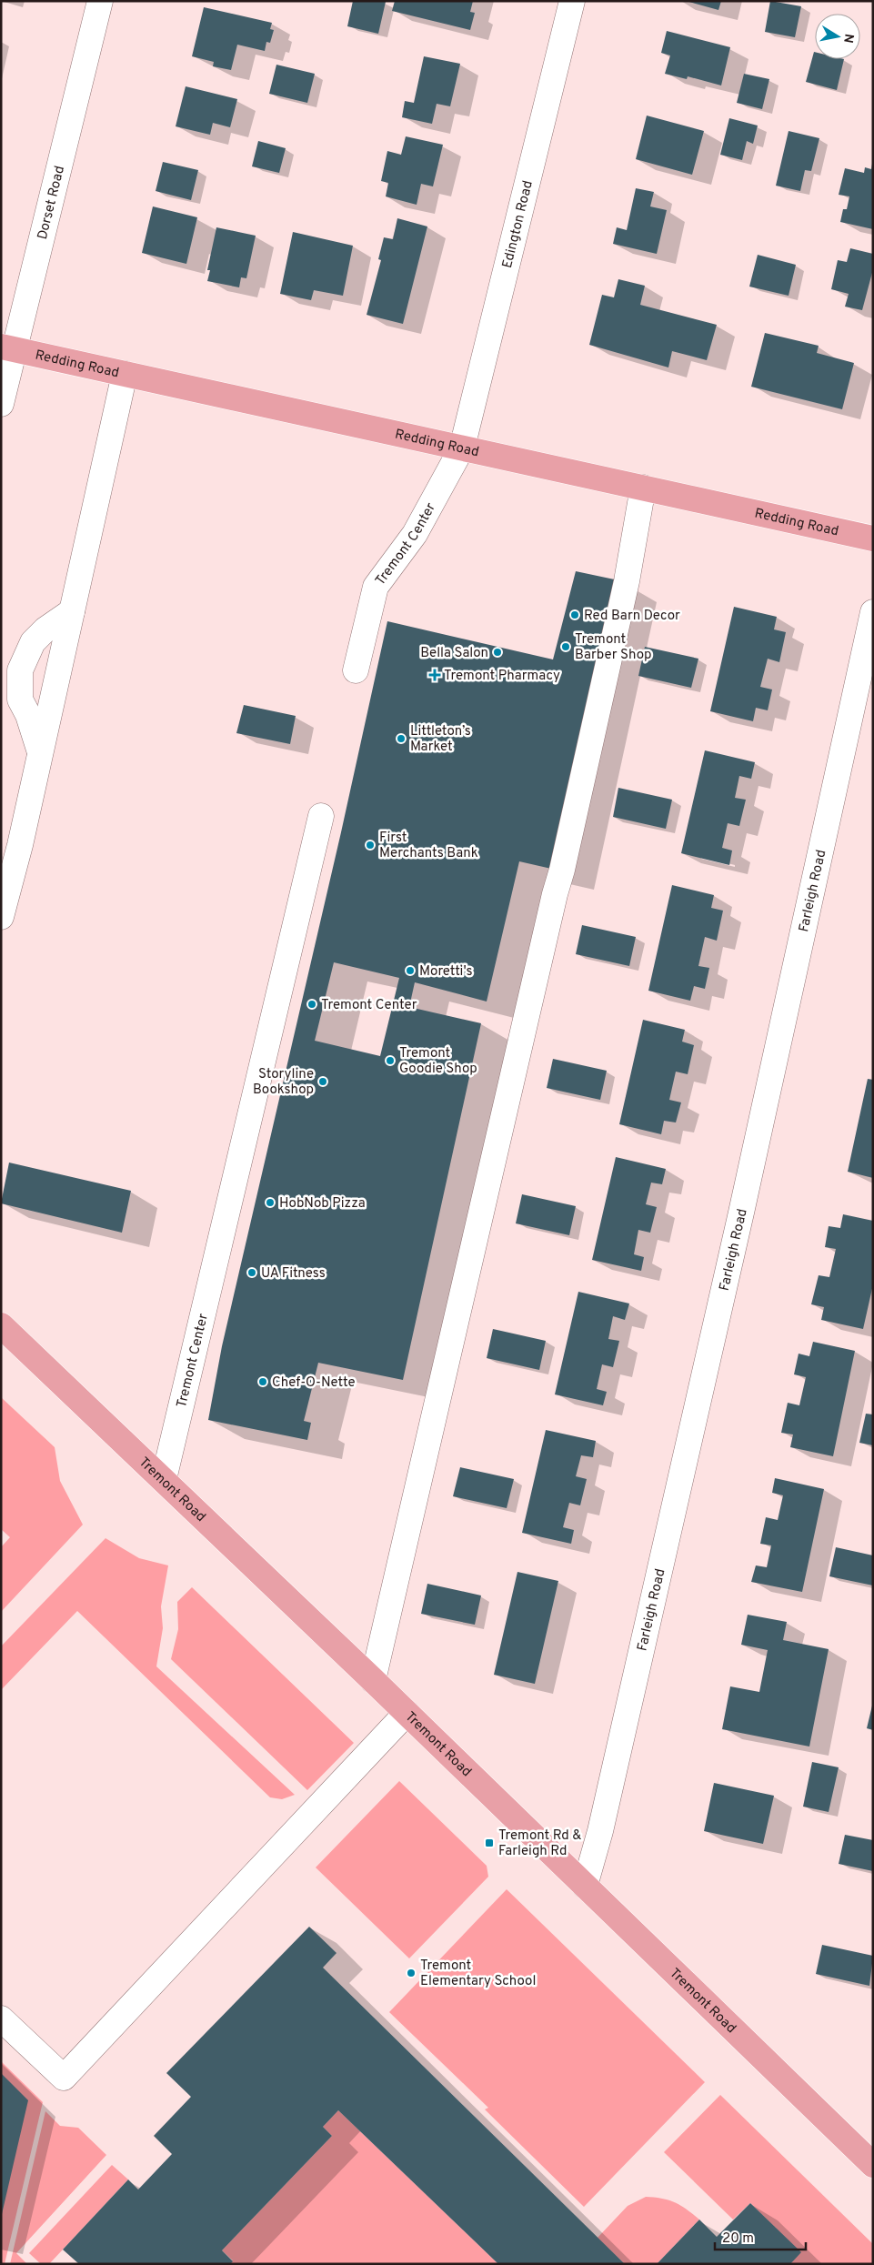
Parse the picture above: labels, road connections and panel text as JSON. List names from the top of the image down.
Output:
{
  "streets": {
    "main road": ["Redding Road", "Tremont Road"],
    "street": [
      "Dorset Road",
      "Edington Road",
      "Tremont Center",
      "Farleigh Road"
    ]
  },
  "crossings": [
    ["Dorset Road", "Redding Road"],
    ["Edington Road", "Redding Road"],
    ["Edington Road", "Tremont Center"],
    ["Redding Road", "Tremont Center"],
    ["Tremont Center", "Tremont Road"],
    ["Farleigh Road", "Tremont Road"]
  ],
  "places": {
    "other": [
      "Red Barn Decor",
      "Tremont Barber Shop",
      "Bella Salon",
      "Littleton’s Market",
      "First Merchants Bank",
      "Moretti's",
      "Tremont Center",
      "Tremont Goodie Shop",
      "Storyline Bookshop",
      "HobNob Pizza",
      "UA Fitness",
      "Chef-O-Nette",
      "Tremont Elementary School"
    ],
    "health": ["Tremont Pharmacy"],
    "transit": ["Tremont Rd & Farleigh Rd"]
  },
  "scale_bar": "20 m",
  "north": "right"
}
